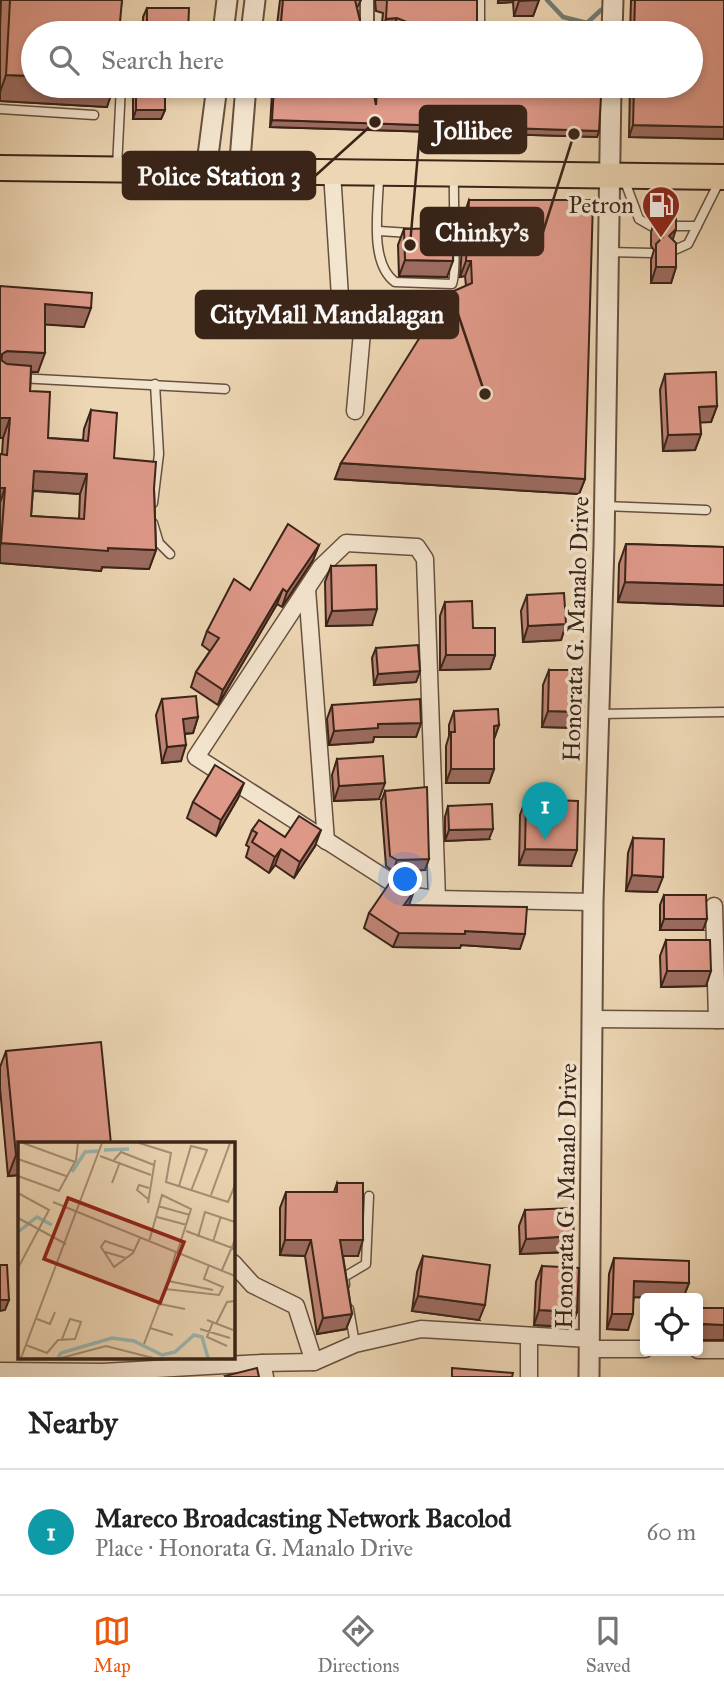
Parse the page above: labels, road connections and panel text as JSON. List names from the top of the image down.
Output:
{
  "streets": {
    "street": ["Honorata G. Manalo Drive"]
  },
  "places": {
    "other": [
      "Police Station 3",
      "Chinky's",
      "Jollibee",
      "CityMall Mandalagan"
    ],
    "fuel station": ["Petron"]
  },
  "page": {
    "search": "Search here",
    "pins": "1",
    "heading": "Nearby",
    "list": [
      {
        "mark": "1",
        "name": "Mareco Broadcasting Network Bacolod",
        "note": "Place · Honorata G. Manalo Drive",
        "value": "60 m"
      }
    ],
    "nav": ["Map", "Directions", "Saved"]
  }
}
